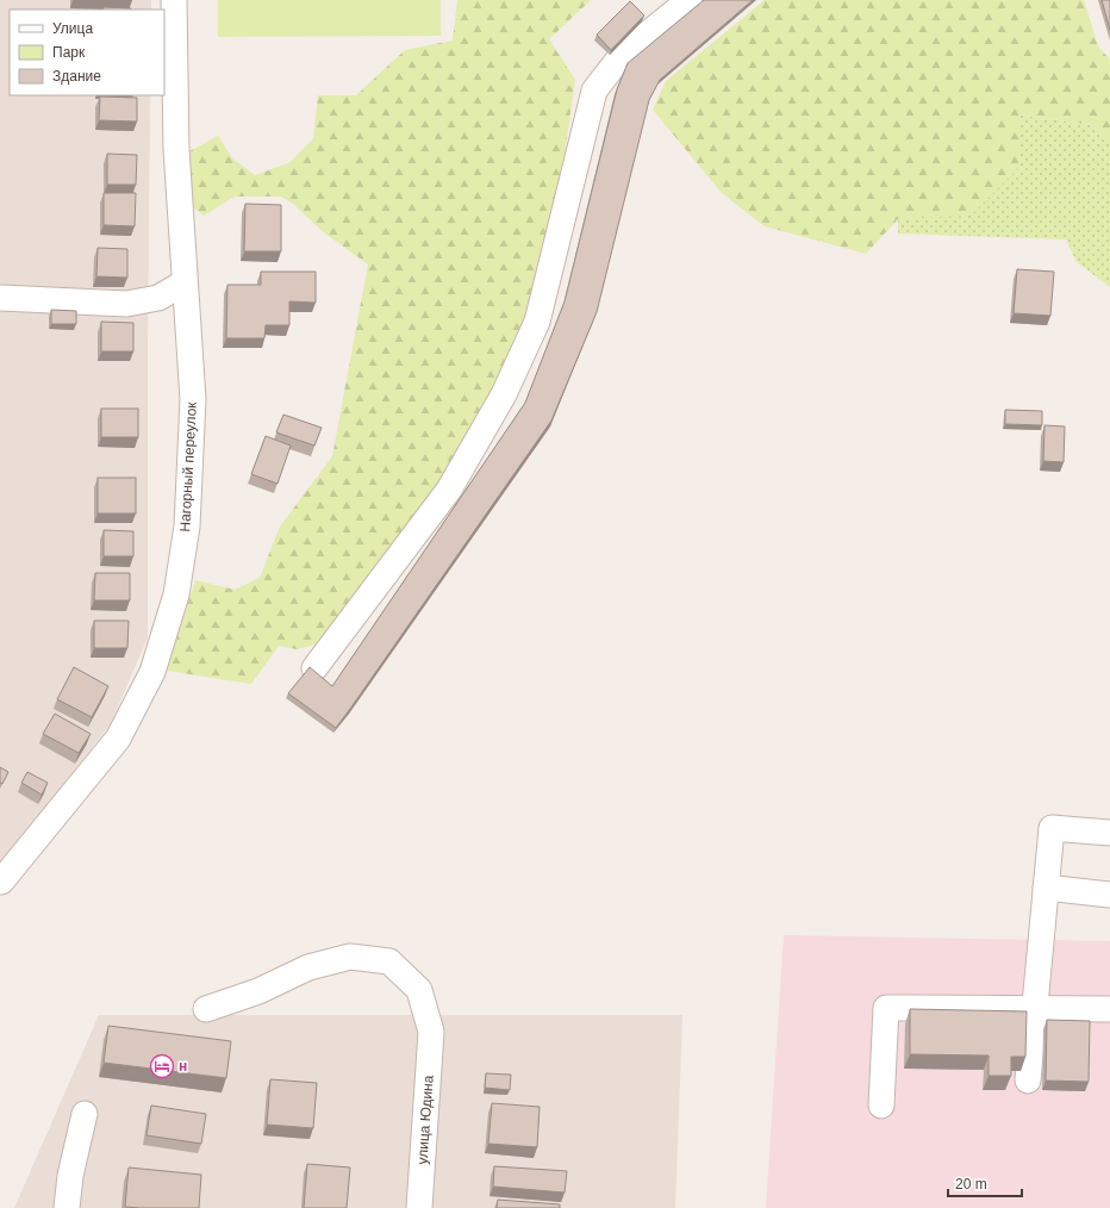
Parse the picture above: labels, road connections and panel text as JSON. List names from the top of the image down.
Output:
{
  "streets": {
    "street": ["Нагорный переулок", "улица Юдина"]
  },
  "places": {
    "hotel": ["н"]
  },
  "legend": ["Улица", "Парк", "Здание"],
  "scale_bar": "20 m"
}
